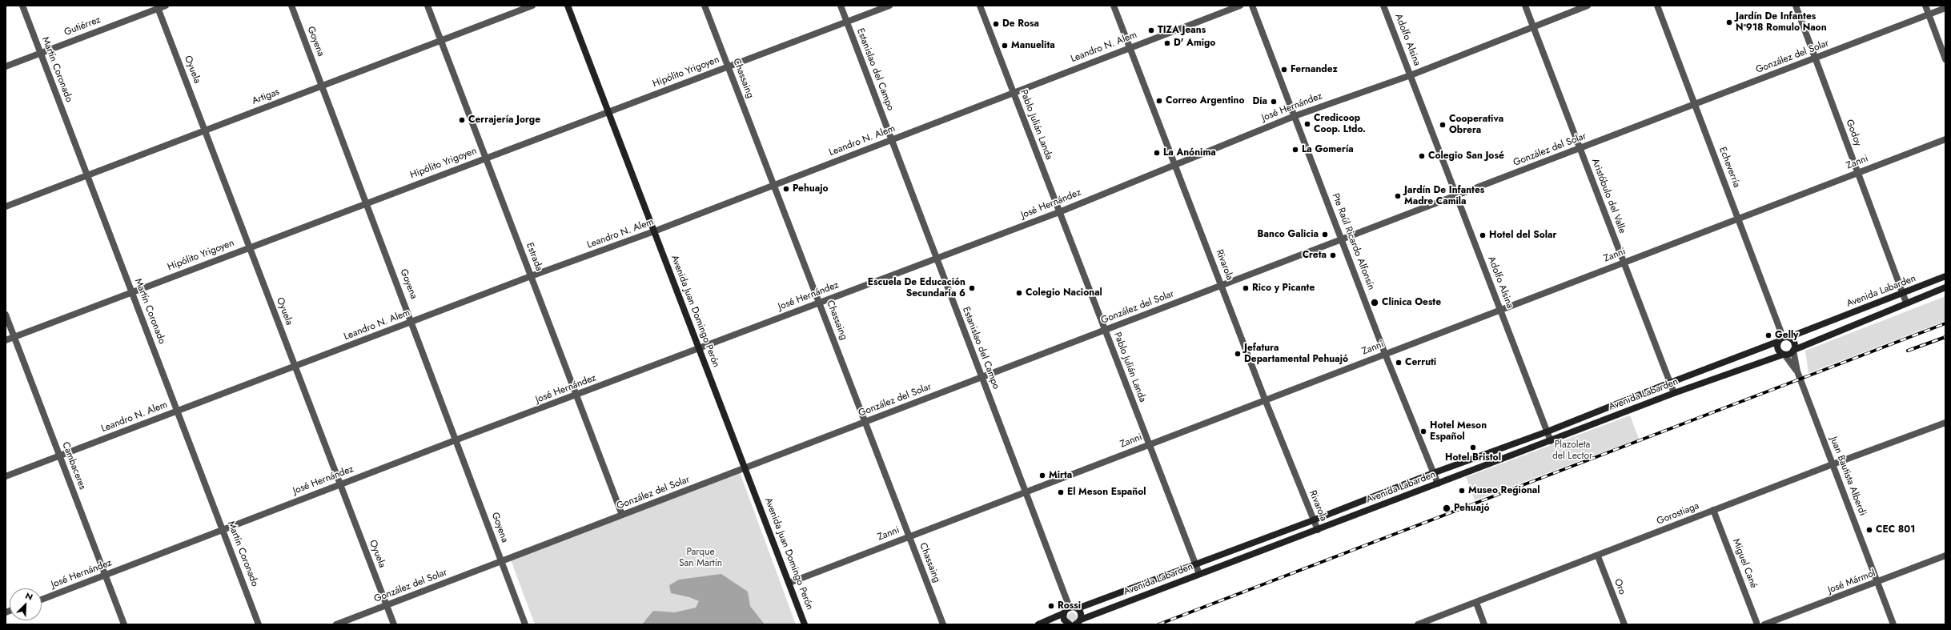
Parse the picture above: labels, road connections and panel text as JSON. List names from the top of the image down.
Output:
{
  "streets": {
    "main road": ["Avenida Labarden", "Avenida Juan Domingo Perón"],
    "street": [
      "Gutiérrez",
      "Adolfo Alsina",
      "Goyena",
      "Leandro N. Alem",
      "González del Solar",
      "Martín Coronado",
      "Oyuela",
      "Estanislao del Campo",
      "Hipólito Yrigoyen",
      "Chassaing",
      "Artigas",
      "José Hernández",
      "Pablo Julián Landa",
      "Godoy",
      "Zanni",
      "Echeverría",
      "Aristóbulo del Valle",
      "Pte Raúl Ricardo Alfonsín",
      "Estrada",
      "Rivarola",
      "Cambaceres",
      "Juan Bautista Alberdi",
      "Gorostiaga",
      "Miguel Cané",
      "José Mármol",
      "Oro"
    ]
  },
  "crossings": [
    ["Gutiérrez", "Martín Coronado"],
    ["Gutiérrez", "Oyuela"],
    ["Adolfo Alsina", "González del Solar"],
    ["Adolfo Alsina", "José Hernández"],
    ["Adolfo Alsina", "Zanni"],
    ["Adolfo Alsina", "Avenida Labarden"],
    ["Goyena", "Leandro N. Alem"],
    ["Goyena", "González del Solar"],
    ["Goyena", "Hipólito Yrigoyen"],
    ["Goyena", "Artigas"],
    ["Goyena", "José Hernández"],
    ["Leandro N. Alem", "Martín Coronado"],
    ["Leandro N. Alem", "Oyuela"],
    ["Leandro N. Alem", "Estanislao del Campo"],
    ["Leandro N. Alem", "Chassaing"],
    ["Leandro N. Alem", "Pablo Julián Landa"],
    ["Leandro N. Alem", "Estrada"],
    ["Leandro N. Alem", "Rivarola"],
    ["Leandro N. Alem", "Avenida Juan Domingo Perón"],
    ["Leandro N. Alem", "Cambaceres"],
    ["González del Solar", "Oyuela"],
    ["González del Solar", "Estanislao del Campo"],
    ["González del Solar", "Chassaing"],
    ["González del Solar", "Pablo Julián Landa"],
    ["González del Solar", "Godoy"],
    ["González del Solar", "Echeverría"],
    ["González del Solar", "Aristóbulo del Valle"],
    ["González del Solar", "Pte Raúl Ricardo Alfonsín"],
    ["González del Solar", "Estrada"],
    ["González del Solar", "Rivarola"],
    ["González del Solar", "Avenida Juan Domingo Perón"],
    ["Martín Coronado", "Hipólito Yrigoyen"],
    ["Martín Coronado", "Artigas"],
    ["Martín Coronado", "José Hernández"],
    ["Oyuela", "Hipólito Yrigoyen"],
    ["Oyuela", "Artigas"],
    ["Oyuela", "José Hernández"],
    ["Estanislao del Campo", "Hipólito Yrigoyen"],
    ["Estanislao del Campo", "José Hernández"],
    ["Estanislao del Campo", "Zanni"],
    ["Hipólito Yrigoyen", "Chassaing"],
    ["Hipólito Yrigoyen", "Estrada"],
    ["Hipólito Yrigoyen", "Avenida Juan Domingo Perón"],
    ["Hipólito Yrigoyen", "Cambaceres"],
    ["Chassaing", "José Hernández"],
    ["Chassaing", "Zanni"],
    ["Artigas", "Estrada"],
    ["José Hernández", "Pablo Julián Landa"],
    ["José Hernández", "Aristóbulo del Valle"],
    ["José Hernández", "Pte Raúl Ricardo Alfonsín"],
    ["José Hernández", "Estrada"],
    ["José Hernández", "Rivarola"],
    ["José Hernández", "Avenida Juan Domingo Perón"],
    ["José Hernández", "Cambaceres"],
    ["Pablo Julián Landa", "Zanni"],
    ["Pablo Julián Landa", "Avenida Labarden"],
    ["Godoy", "Zanni"],
    ["Godoy", "Avenida Labarden"],
    ["Zanni", "Echeverría"],
    ["Zanni", "Aristóbulo del Valle"],
    ["Zanni", "Pte Raúl Ricardo Alfonsín"],
    ["Zanni", "Rivarola"],
    ["Zanni", "Avenida Juan Domingo Perón"],
    ["Echeverría", "Avenida Labarden"],
    ["Echeverría", "Juan Bautista Alberdi"],
    ["Aristóbulo del Valle", "Avenida Labarden"],
    ["Pte Raúl Ricardo Alfonsín", "Avenida Labarden"],
    ["Rivarola", "Avenida Labarden"],
    ["Avenida Labarden", "Juan Bautista Alberdi"],
    ["Juan Bautista Alberdi", "Gorostiaga"],
    ["Juan Bautista Alberdi", "José Mármol"],
    ["Gorostiaga", "Miguel Cané"],
    ["Gorostiaga", "Oro"]
  ],
  "parks": ["Plazoleta del Lector", "Parque San Martín"],
  "places": [
    "Jardín De Infantes Nº918 Romulo Naon",
    "De Rosa",
    "TIZA Jeans",
    "D' Amigo",
    "Manuelita",
    "Fernandez",
    "Correo Argentino",
    "Dia",
    "Cerrajería Jorge",
    "Credicoop Coop. Ltdo.",
    "Cooperativa Obrera",
    "La Gomería",
    "La Anónima",
    "Colegio San José",
    "Pehuajo",
    "Jardín De Infantes Madre Camila",
    "Banco Galicia",
    "Hotel del Solar",
    "Creta",
    "Escuela De Educación Secundaria 6",
    "Rico y Picante",
    "Colegio Nacional",
    "Clinica Oeste",
    "Gelly",
    "Jefatura Departamental Pehuajó",
    "Cerruti",
    "Hotel Meson Español",
    "Hotel Bristol",
    "Mirta",
    "Museo Regional",
    "El Meson Español",
    "Pehuajó",
    "CEC 801",
    "Rossi"
  ],
  "north": "top right"
}
